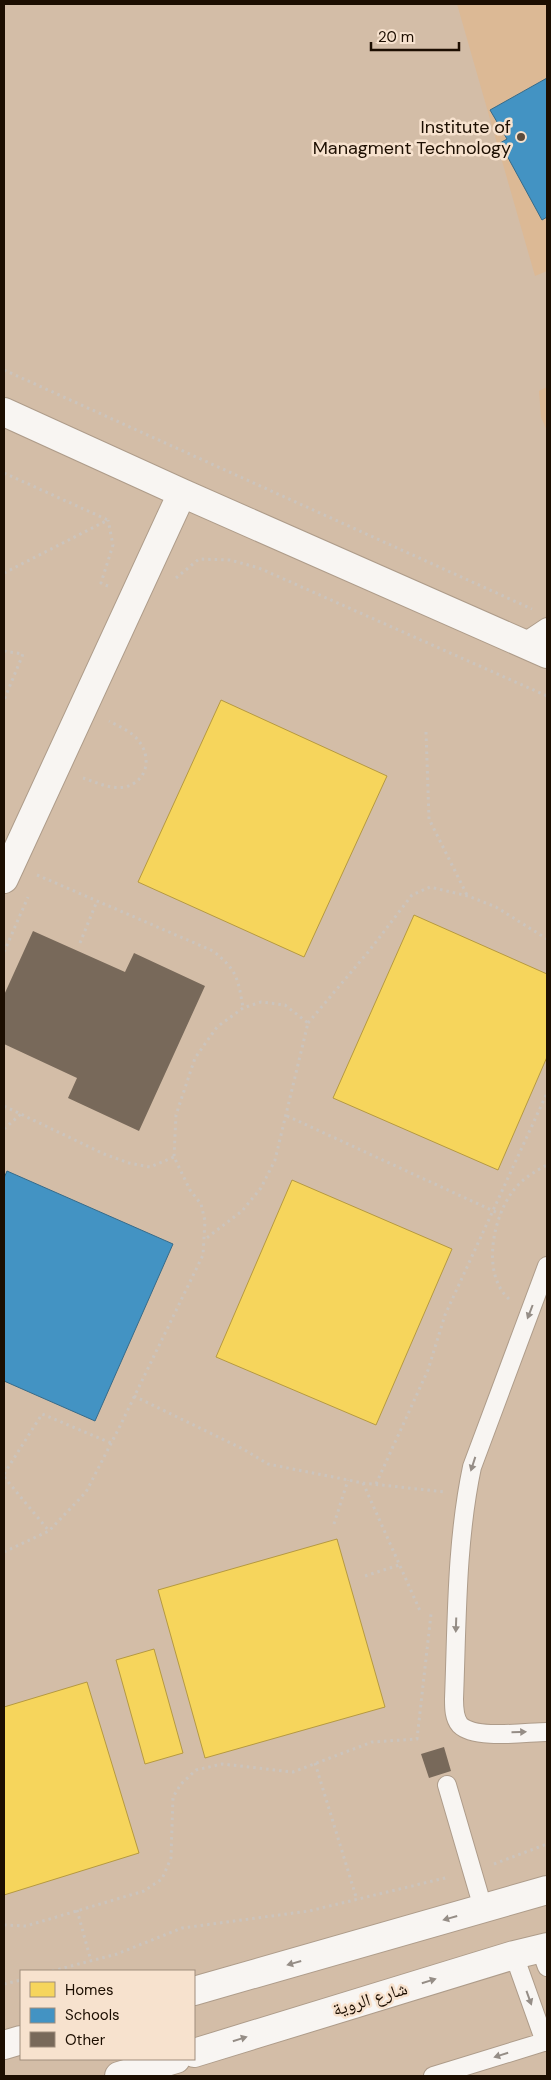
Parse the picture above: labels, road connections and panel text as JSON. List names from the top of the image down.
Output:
{
  "streets": {
    "street": ["شارع الروية"]
  },
  "places": ["Institute of Managment Technology"],
  "legend": ["Homes", "Schools", "Other"],
  "scale_bar": "20 m"
}
